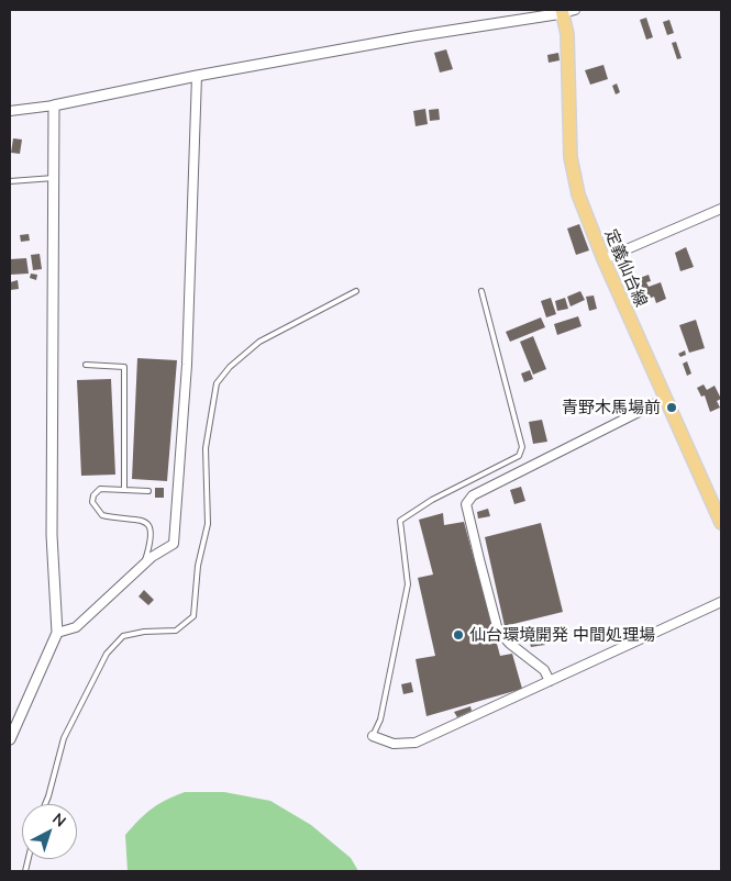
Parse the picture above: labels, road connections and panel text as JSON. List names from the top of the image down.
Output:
{
  "streets": {
    "main road": ["定義仙台線"]
  },
  "places": ["青野木馬場前", "仙台環境開発 中間処理場"],
  "north": "top right"
}
